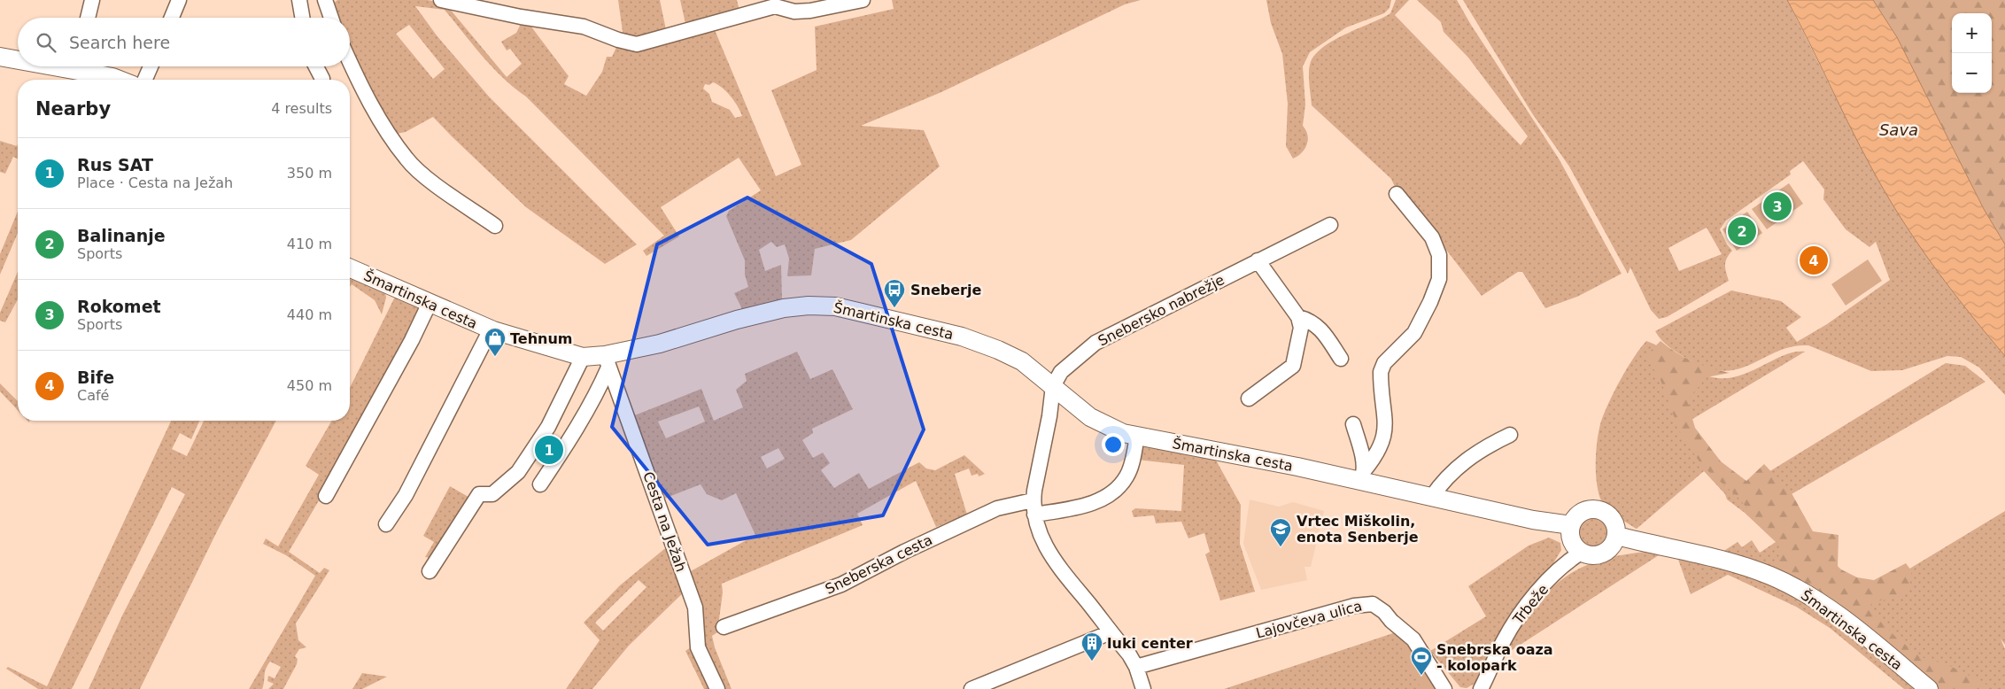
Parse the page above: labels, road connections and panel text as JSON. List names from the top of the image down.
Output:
{
  "streets": {
    "main road": ["Šmartinska cesta"],
    "street": [
      "Snebersko nabrežje",
      "Cesta na Ježah",
      "Sneberska cesta",
      "Trbeže",
      "Lajovčeva ulica"
    ]
  },
  "crossings": [
    ["Šmartinska cesta", "Snebersko nabrežje"],
    ["Šmartinska cesta", "Cesta na Ježah"],
    ["Šmartinska cesta", "Sneberska cesta"],
    ["Šmartinska cesta", "Trbeže"]
  ],
  "water": ["Sava"],
  "places": {
    "bus stop": ["Sneberje"],
    "shop": ["Tehnum"],
    "school or university": ["Vrtec Miškolin, enota Senberje"],
    "building": ["luki center"],
    "sports": ["Snebrska oaza - kolopark"]
  },
  "page": {
    "map_buttons": ["+", "−"],
    "search": "Search here",
    "heading": ["Nearby", "4 results"],
    "list": [
      {
        "mark": "1",
        "name": "Rus SAT",
        "note": "Place · Cesta na Ježah",
        "value": "350 m"
      },
      {
        "mark": "2",
        "name": "Balinanje",
        "note": "Sports",
        "value": "410 m"
      },
      {
        "mark": "3",
        "name": "Rokomet",
        "note": "Sports",
        "value": "440 m"
      },
      {
        "mark": "4",
        "name": "Bife",
        "note": "Café",
        "value": "450 m"
      }
    ],
    "pins": [
      "3",
      "2",
      "4",
      "1"
    ]
  }
}
